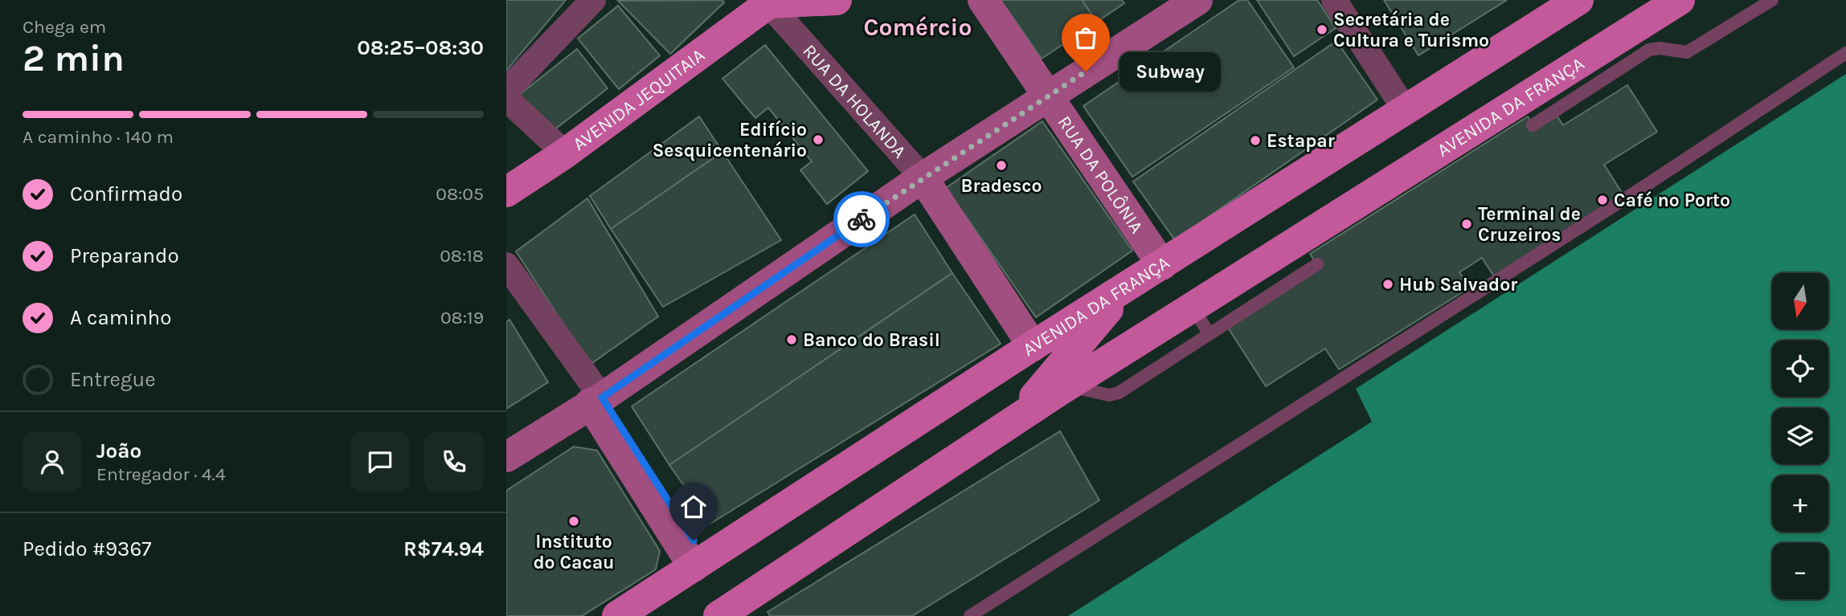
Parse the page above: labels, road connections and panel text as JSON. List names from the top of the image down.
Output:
{
  "streets": {
    "main road": [
      "AVENIDA JEQUITAIA",
      "RUA DA HOLANDA",
      "AVENIDA DA FRANÇA",
      "RUA DA POLÔNIA"
    ]
  },
  "crossings": [
    ["AVENIDA JEQUITAIA", "RUA DA HOLANDA"],
    ["RUA DA HOLANDA", "AVENIDA DA FRANÇA"],
    ["AVENIDA DA FRANÇA", "RUA DA POLÔNIA"]
  ],
  "districts": ["Comércio"],
  "places": [
    "Secretária de Cultura e Turismo",
    "Subway",
    "Edifício Sesquicentenário",
    "Estapar",
    "Bradesco",
    "Café no Porto",
    "Terminal de Cruzeiros",
    "Hub Salvador",
    "Banco do Brasil",
    "Instituto do Cacau"
  ],
  "north": "bottom",
  "page": {
    "heading": ["2 min", "Chega em", "08:25–08:30"],
    "panel": [
      "João",
      "Entregador · 4.4",
      "Pedido #9367",
      "R$74.94"
    ],
    "bubble": "Subway",
    "bar": "A caminho · 140 m",
    "list": [
      ["Confirmado", "08:05"],
      ["Preparando", "08:18"],
      ["A caminho", "08:19"],
      "Entregue"
    ],
    "map_buttons": ["+", "−"]
  }
}
